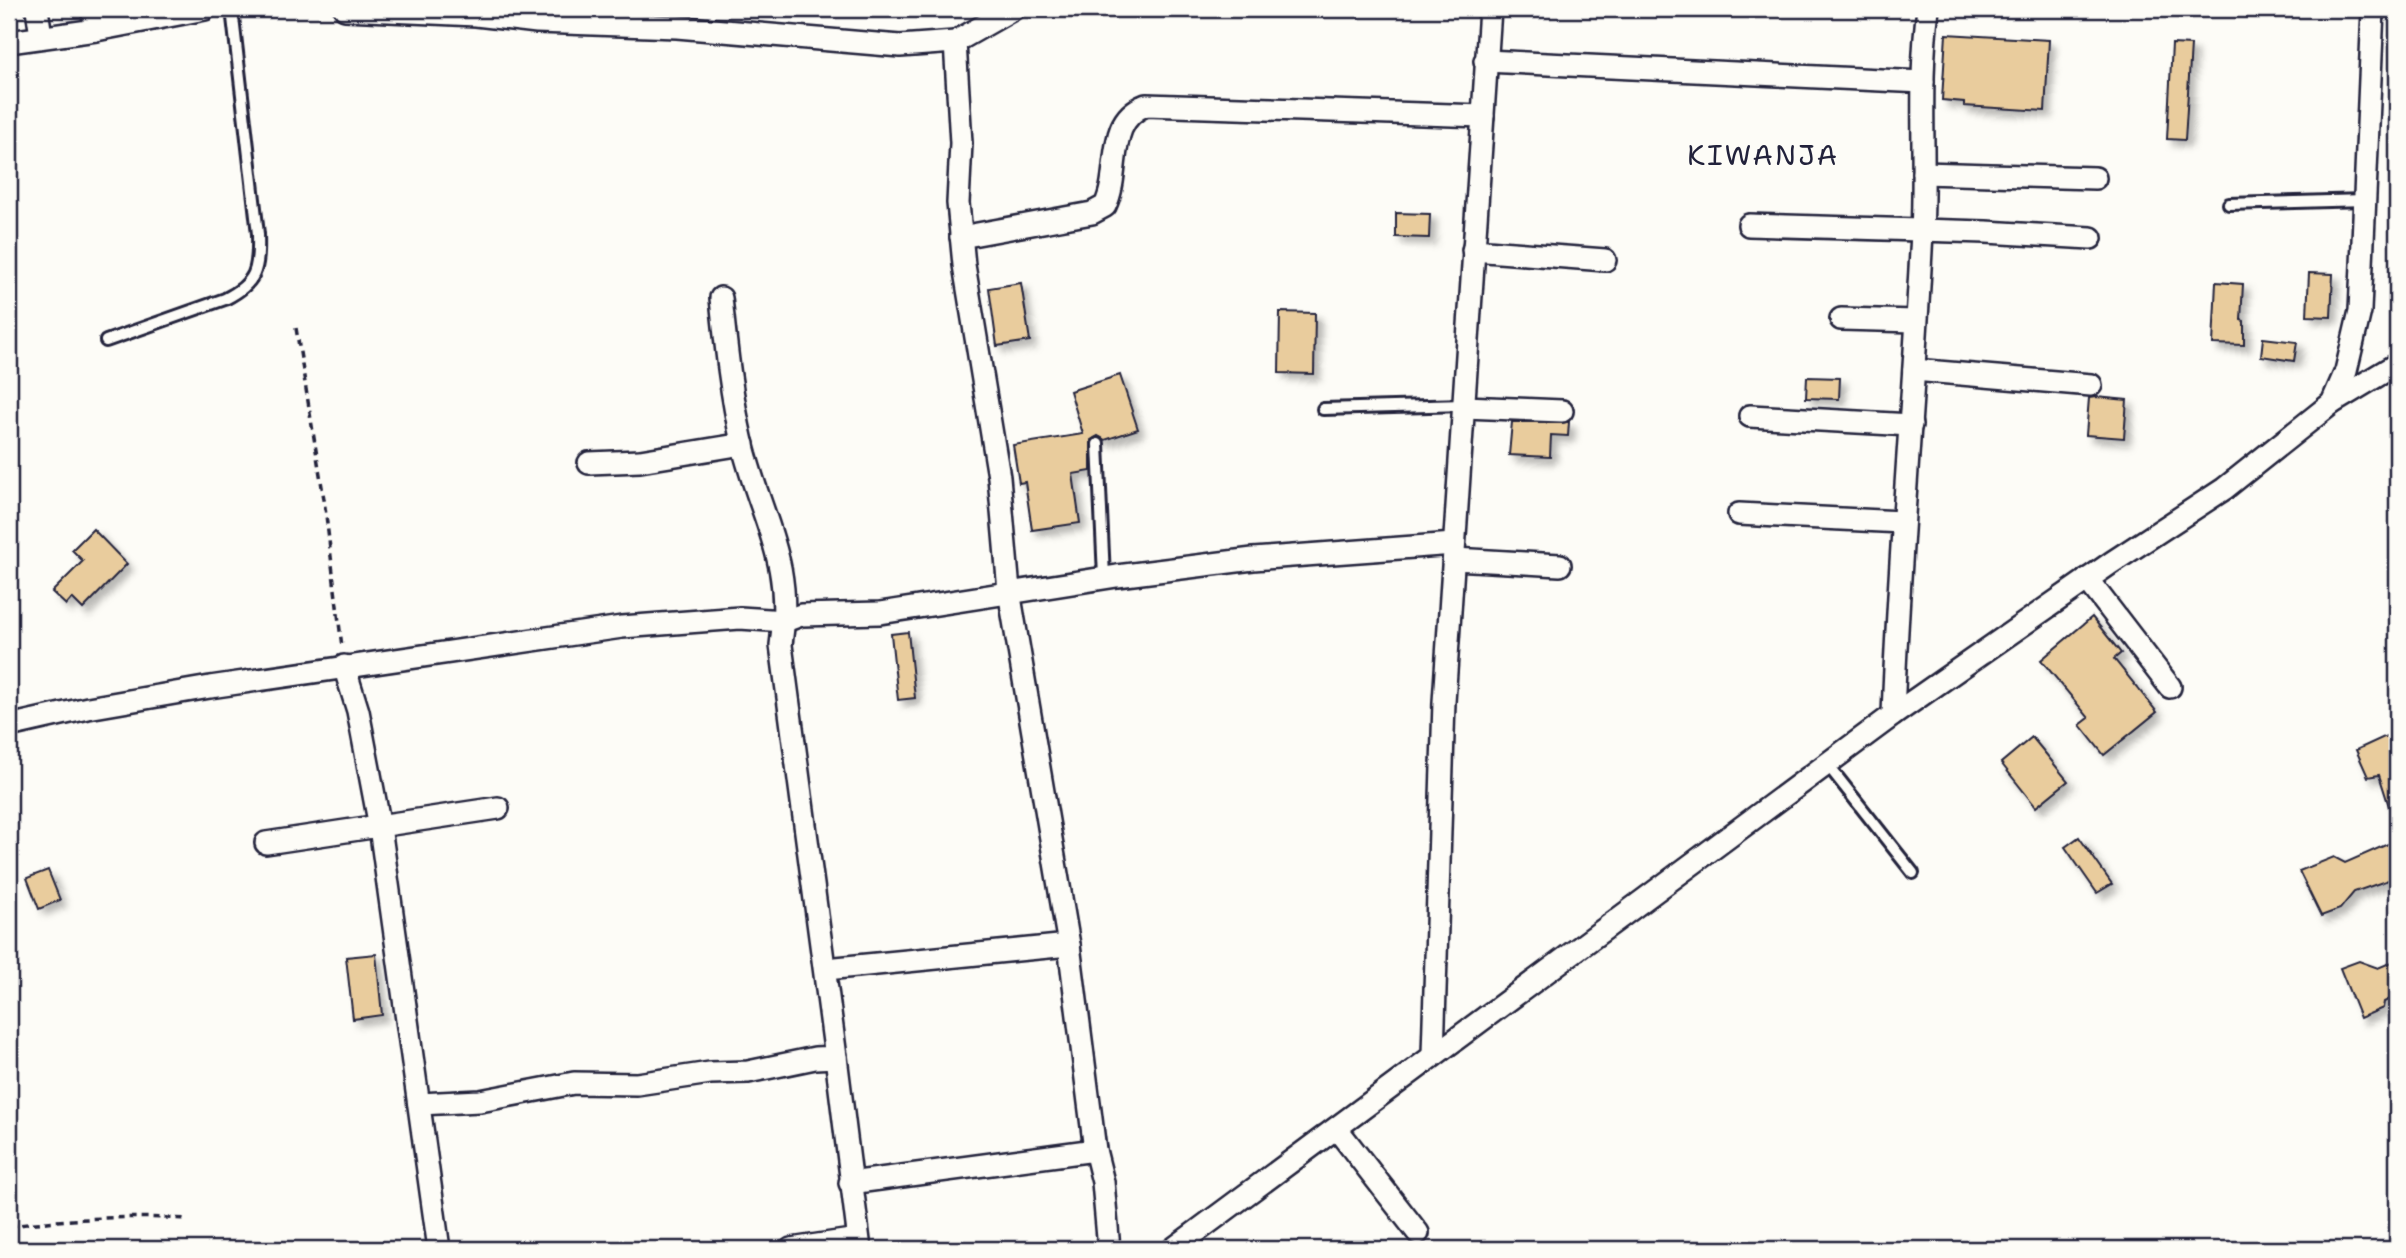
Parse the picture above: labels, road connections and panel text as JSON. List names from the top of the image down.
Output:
{
  "districts": ["KIWANJA"]
}
